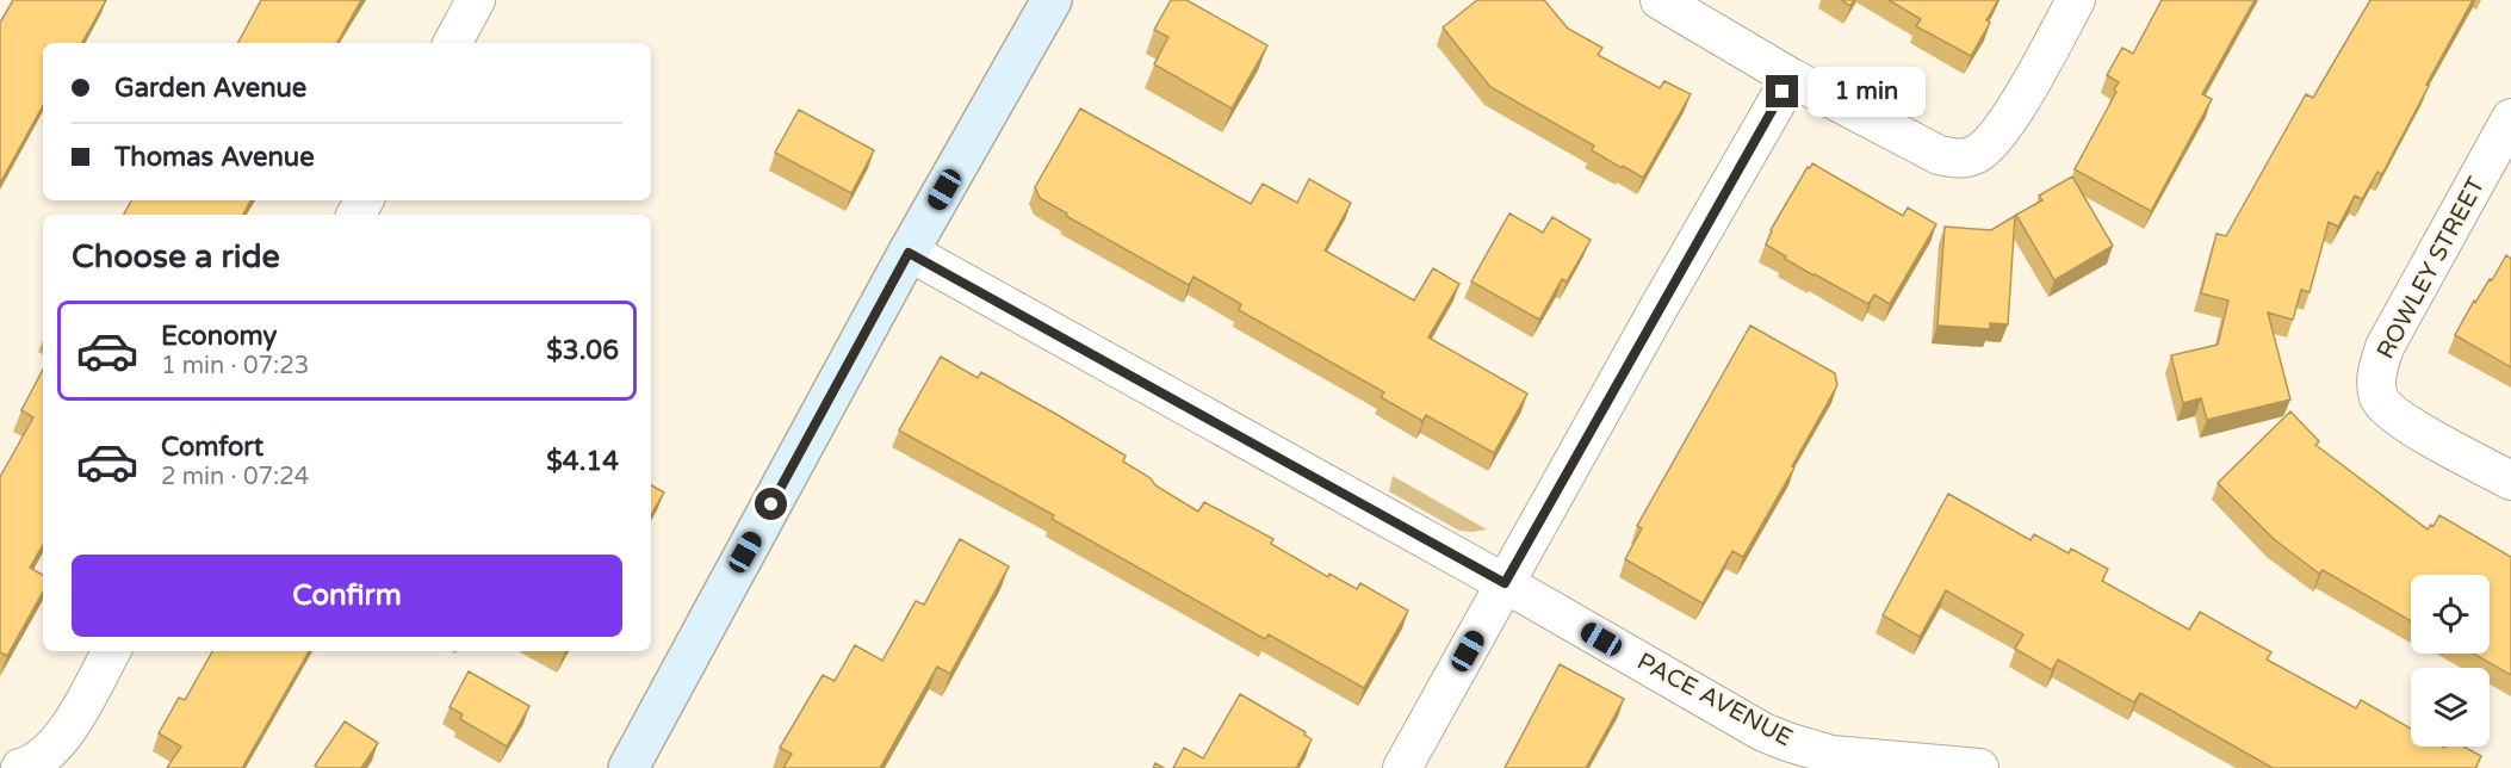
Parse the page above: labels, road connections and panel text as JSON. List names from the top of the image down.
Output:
{
  "streets": {
    "street": ["ROWLEY STREET", "PACE AVENUE"]
  },
  "page": {
    "banner": ["Garden Avenue", "Thomas Avenue"],
    "bubble": "1 min",
    "heading": "Choose a ride",
    "list": [
      {
        "name": "Economy",
        "note": "1 min · 07:23",
        "value": "$3.06"
      },
      {
        "name": "Comfort",
        "note": "2 min · 07:24",
        "value": "$4.14"
      }
    ],
    "buttons": "Confirm"
  }
}
